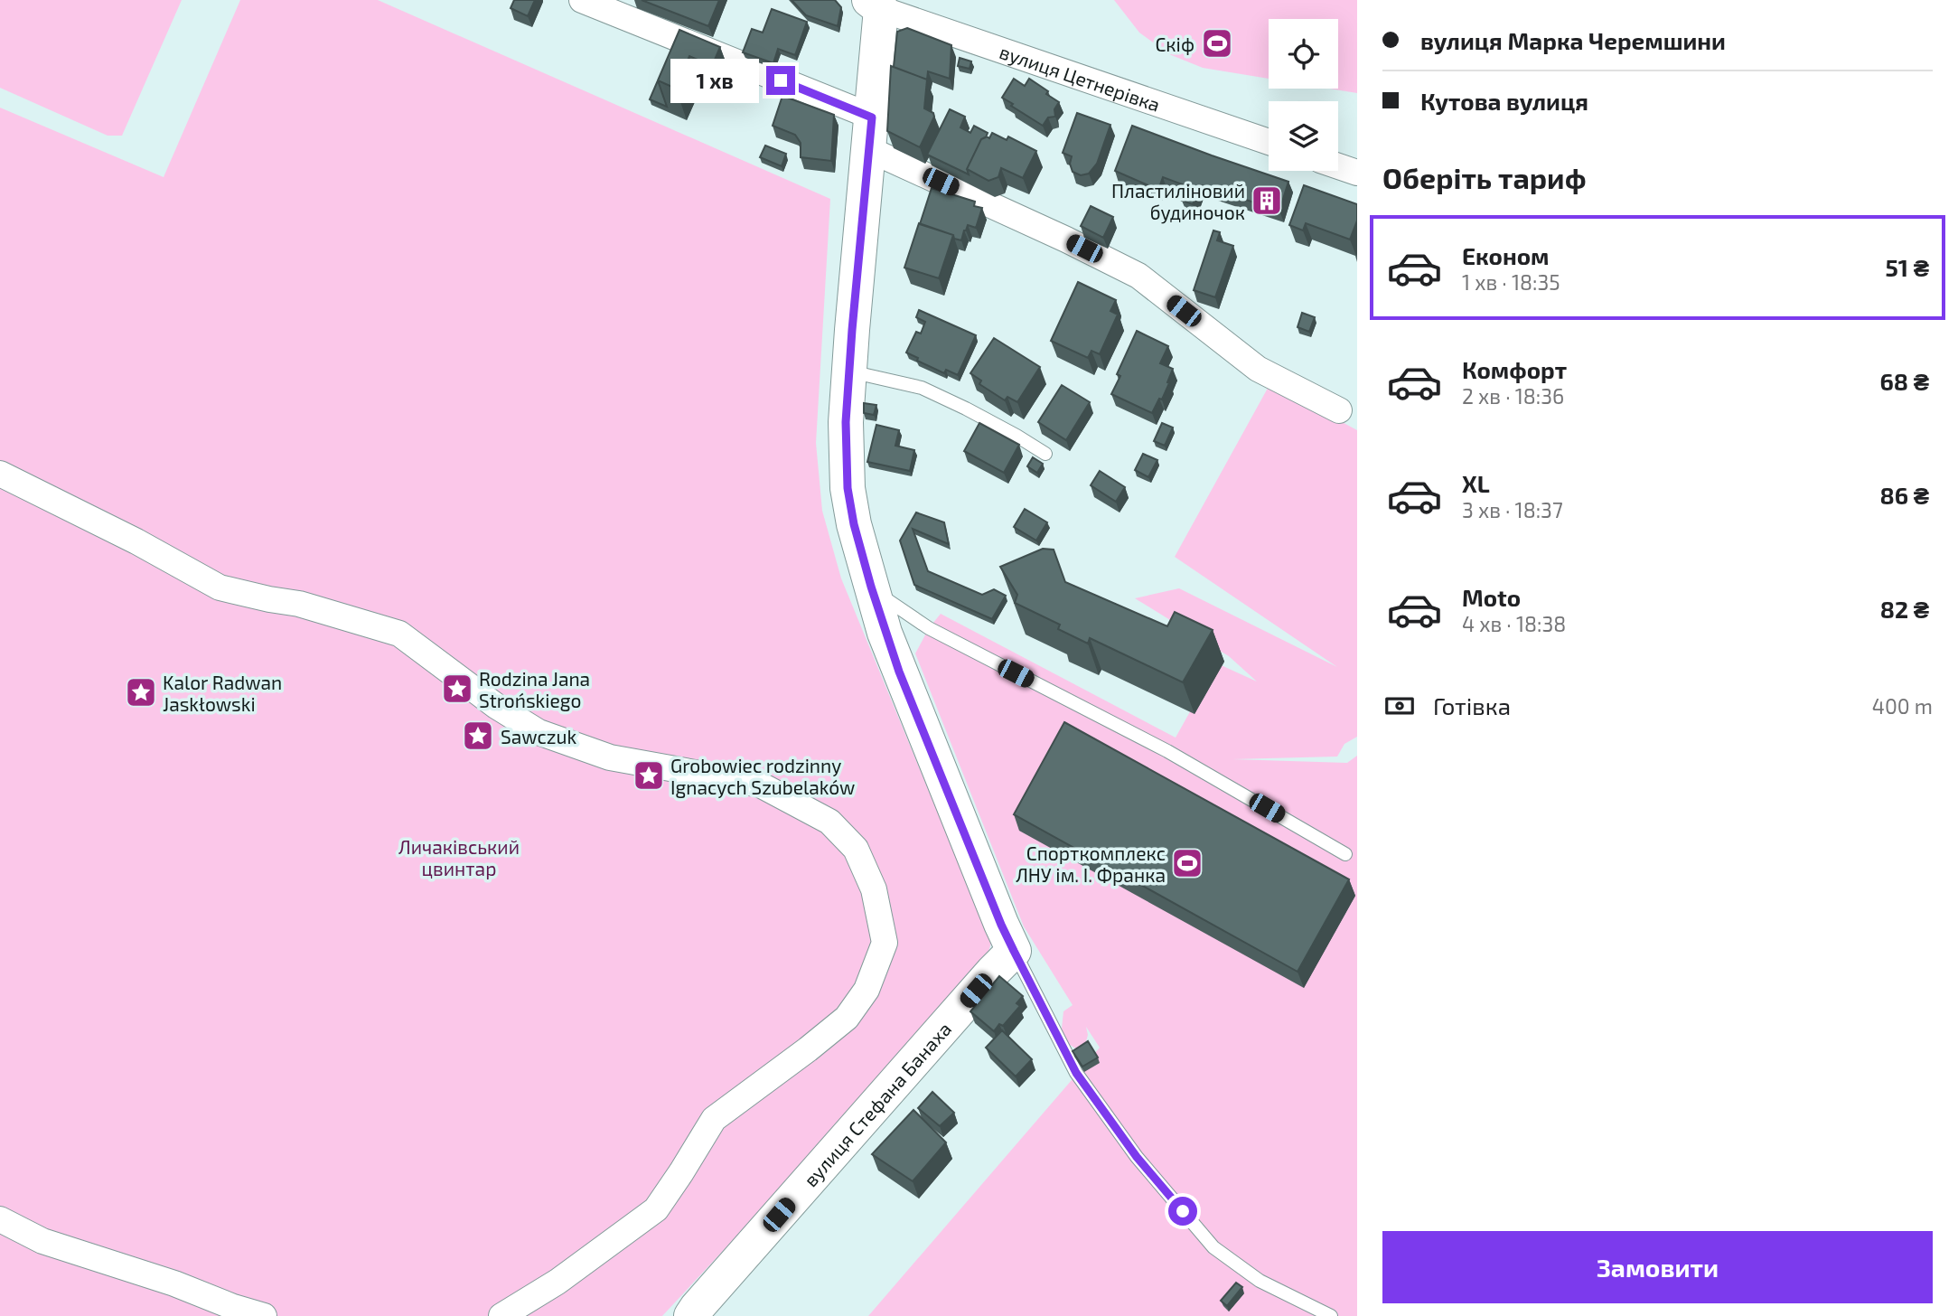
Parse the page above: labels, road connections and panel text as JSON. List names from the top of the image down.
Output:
{
  "streets": {
    "street": ["вулиця Цетнерівка", "вулиця Стефана Банаха"]
  },
  "parks": ["Личаківський цвинтар"],
  "places": {
    "sports": ["Скіф", "Спорткомплекс ЛНУ ім. І. Франка"],
    "building": ["Пластиліновий будиночок"],
    "place": [
      "Rodzina Jana Strońskiego",
      "Kalor Radwan Jaskłowski",
      "Sawczuk",
      "Grobowiec rodzinny Ignacych Szubelaków"
    ]
  },
  "page": {
    "banner": ["вулиця Марка Черемшини", "Кутова вулиця"],
    "bubble": "1 хв",
    "heading": "Оберіть тариф",
    "list": [
      {
        "name": "Економ",
        "note": "1 хв · 18:35",
        "value": "51 ₴"
      },
      {
        "name": "Комфорт",
        "note": "2 хв · 18:36",
        "value": "68 ₴"
      },
      {
        "name": "XL",
        "note": "3 хв · 18:37",
        "value": "86 ₴"
      },
      {
        "name": "Moto",
        "note": "4 хв · 18:38",
        "value": "82 ₴"
      }
    ],
    "pay": ["Готівка", "400 m"],
    "buttons": "Замовити"
  }
}
